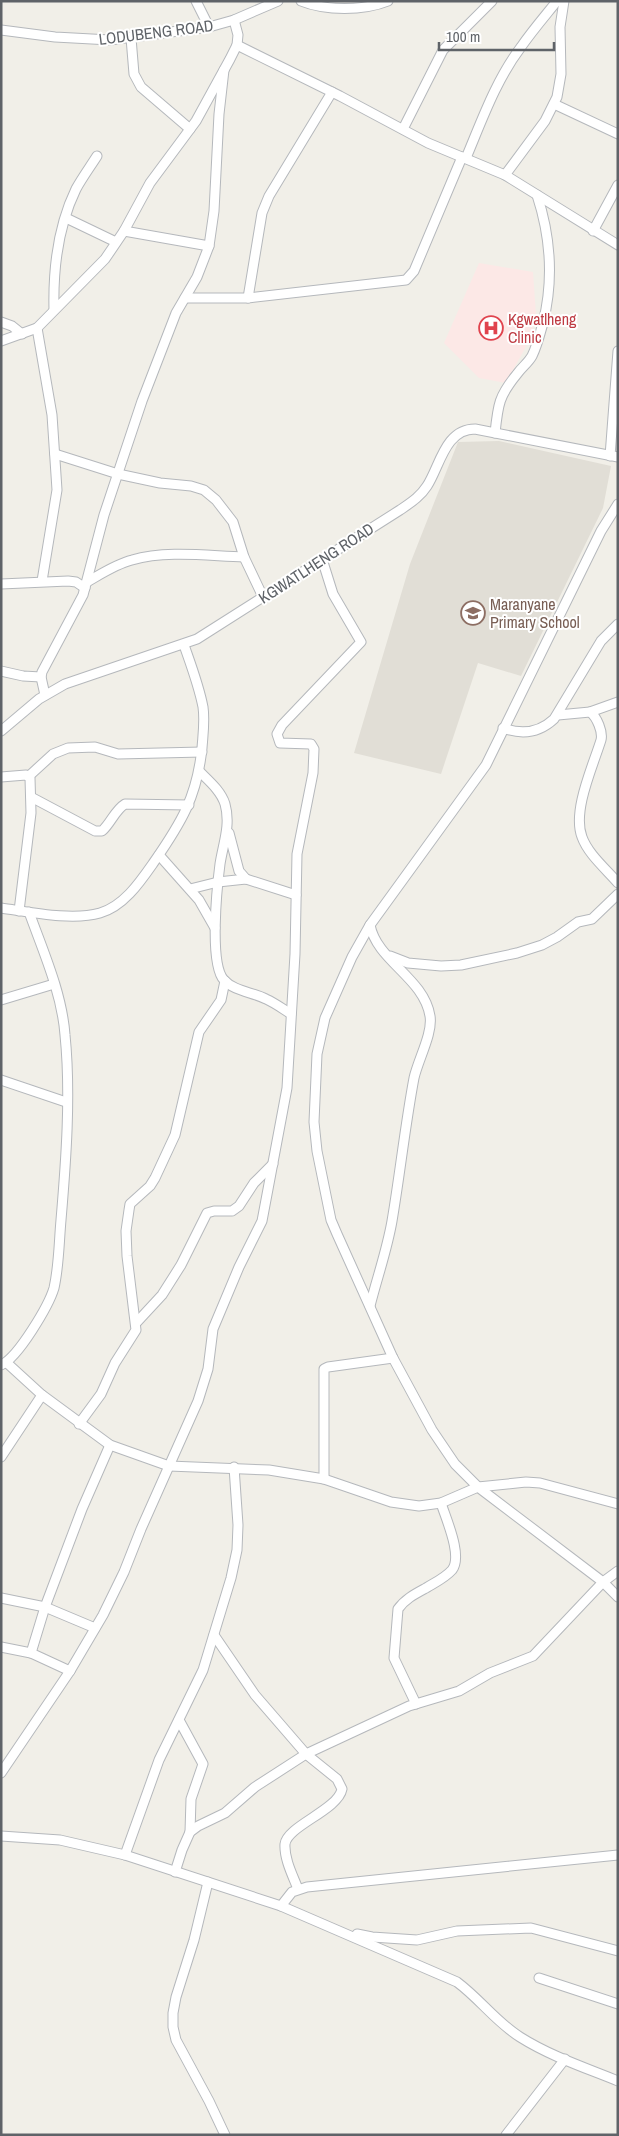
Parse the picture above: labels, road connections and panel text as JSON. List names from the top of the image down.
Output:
{
  "streets": {
    "street": ["LODUBENG ROAD", "KGWATLHENG ROAD"]
  },
  "places": {
    "hospital": ["Kgwatlheng Clinic"],
    "school or university": ["Maranyane Primary School"]
  },
  "scale_bar": "100 m"
}
